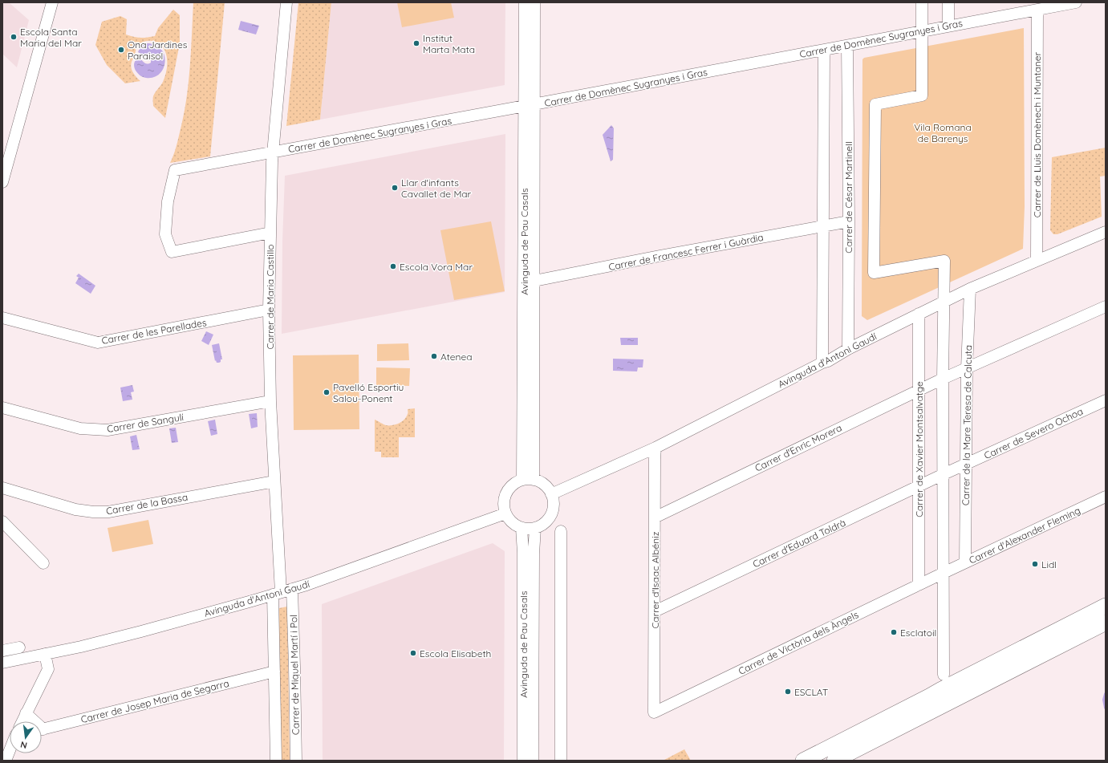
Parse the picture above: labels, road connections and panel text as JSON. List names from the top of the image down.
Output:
{
  "streets": {
    "street": [
      "Carrer de Domènec Sugranyes i Gras",
      "Carrer de Lluis Domènech i Muntaner",
      "Carrer de César Martinell",
      "Avinguda de Pau Casals",
      "Carrer de Francesc Ferrer i Guàrdia",
      "Carrer de Maria Castillo",
      "Carrer de les Parellades",
      "Avinguda d'Antoni Gaudí",
      "Carrer de Sangulí",
      "Carrer de la Mare Teresa de Calcuta",
      "Carrer de Severo Ochoa",
      "Carrer d'Enric Morera",
      "Carrer de Xavier Montsalvatge",
      "Carrer de la Bassa",
      "Carrer d'Alexander Fleming",
      "Carrer d'Eduard Toldrà",
      "Carrer d'Isaac Albéniz",
      "Carrer de Victòria dels Àngels",
      "Carrer de Miquel Martí i Pol",
      "Carrer de Josep Maria de Segarra"
    ]
  },
  "crossings": [
    ["Carrer de Domènec Sugranyes i Gras", "Carrer de Lluis Domènech i Muntaner"],
    ["Carrer de Domènec Sugranyes i Gras", "Carrer de César Martinell"],
    ["Carrer de Domènec Sugranyes i Gras", "Avinguda de Pau Casals"],
    ["Carrer de Domènec Sugranyes i Gras", "Carrer de Maria Castillo"],
    ["Carrer de Lluis Domènech i Muntaner", "Avinguda d'Antoni Gaudí"],
    ["Carrer de César Martinell", "Carrer de Francesc Ferrer i Guàrdia"],
    ["Carrer de César Martinell", "Avinguda d'Antoni Gaudí"],
    ["Avinguda de Pau Casals", "Carrer de Francesc Ferrer i Guàrdia"],
    ["Avinguda de Pau Casals", "Avinguda d'Antoni Gaudí"],
    ["Carrer de Maria Castillo", "Carrer de les Parellades"],
    ["Carrer de Maria Castillo", "Avinguda d'Antoni Gaudí"],
    ["Carrer de Maria Castillo", "Carrer de Sangulí"],
    ["Carrer de Maria Castillo", "Carrer de la Bassa"],
    ["Carrer de Maria Castillo", "Carrer de Miquel Martí i Pol"],
    ["Avinguda d'Antoni Gaudí", "Carrer de la Mare Teresa de Calcuta"],
    ["Avinguda d'Antoni Gaudí", "Carrer de Xavier Montsalvatge"],
    ["Avinguda d'Antoni Gaudí", "Carrer d'Isaac Albéniz"],
    ["Avinguda d'Antoni Gaudí", "Carrer de Miquel Martí i Pol"],
    ["Carrer de la Mare Teresa de Calcuta", "Carrer de Severo Ochoa"],
    ["Carrer de la Mare Teresa de Calcuta", "Carrer d'Enric Morera"],
    ["Carrer de la Mare Teresa de Calcuta", "Carrer d'Alexander Fleming"],
    ["Carrer de Severo Ochoa", "Carrer d'Eduard Toldrà"],
    ["Carrer d'Enric Morera", "Carrer de Xavier Montsalvatge"],
    ["Carrer d'Enric Morera", "Carrer d'Isaac Albéniz"],
    ["Carrer de Xavier Montsalvatge", "Carrer d'Eduard Toldrà"],
    ["Carrer de Xavier Montsalvatge", "Carrer de Victòria dels Àngels"],
    ["Carrer d'Alexander Fleming", "Carrer de Victòria dels Àngels"],
    ["Carrer d'Eduard Toldrà", "Carrer d'Isaac Albéniz"],
    ["Carrer d'Isaac Albéniz", "Carrer de Victòria dels Àngels"],
    ["Carrer de Miquel Martí i Pol", "Carrer de Josep Maria de Segarra"]
  ],
  "parks": ["Vila Romana de Barenys"],
  "places": [
    "Escola Santa Maria del Mar",
    "Institut Marta Mata",
    "Ona Jardines Paraisol",
    "Llar d'infants Cavallet de Mar",
    "Escola Vora Mar",
    "Atenea",
    "Pavelló Esportiu Salou-Ponent",
    "Lidl",
    "Esclatoil",
    "Escola Elisabeth",
    "ESCLAT"
  ],
  "north": "bottom"
}
